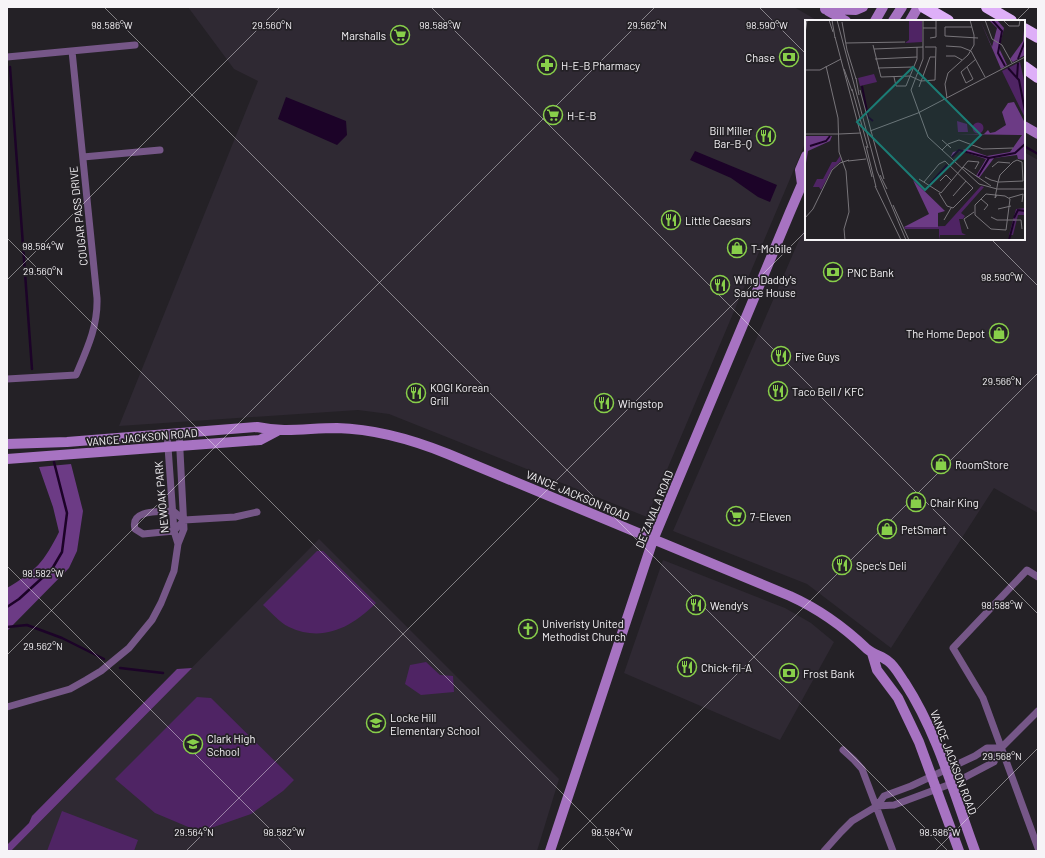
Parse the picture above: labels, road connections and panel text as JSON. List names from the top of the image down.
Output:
{
  "streets": {
    "main road": ["VANCE JACKSON ROAD", "DE ZAVALA ROAD"],
    "street": ["COUGAR PASS DRIVE", "NEWOAK PARK"]
  },
  "crossings": [
    ["VANCE JACKSON ROAD", "NEWOAK PARK"],
    ["VANCE JACKSON ROAD", "DE ZAVALA ROAD"]
  ],
  "places": {
    "supermarket": ["Marshalls", "H-E-B", "7-Eleven"],
    "bank": ["Chase", "PNC Bank", "Frost Bank"],
    "pharmacy": ["H-E-B Pharmacy"],
    "restaurant": [
      "Bill Miller Bar-B-Q",
      "Little Caesars",
      "Wing Daddy's Sauce House",
      "Five Guys",
      "Taco Bell / KFC",
      "KOGI Korean Grill",
      "Wingstop",
      "Spec's Deli",
      "Wendy's",
      "Chick-fil-A"
    ],
    "shop": [
      "T-Mobile",
      "The Home Depot",
      "RoomStore",
      "Chair King",
      "PetSmart"
    ],
    "church": ["Univeristy United Methodist Church"],
    "school or university": ["Locke Hill Elementary School", "Clark High School"]
  },
  "coordinates": [
    "98.586°W",
    "29.560°N",
    "98.588°W",
    "29.562°N",
    "98.590°W",
    "98.584°W",
    "29.566°N",
    "98.582°W",
    "29.568°N",
    "29.564°N"
  ]
}
